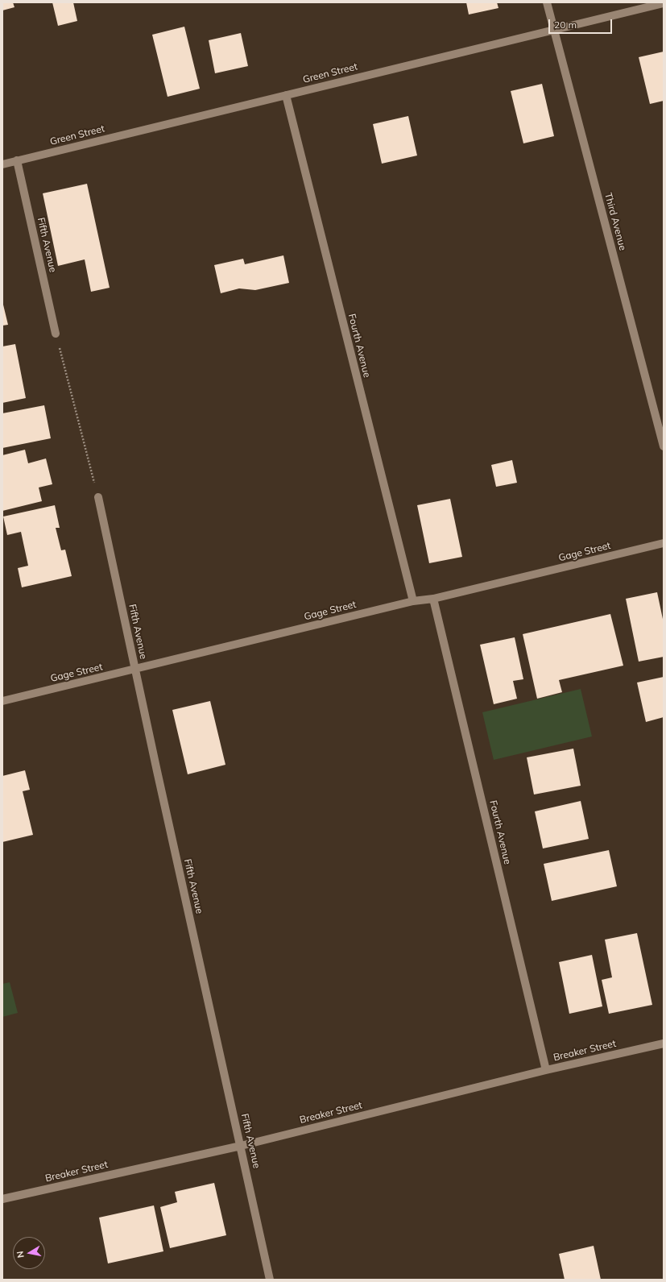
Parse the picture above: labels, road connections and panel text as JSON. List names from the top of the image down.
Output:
{
  "streets": {
    "street": [
      "Green Street",
      "Third Avenue",
      "Fifth Avenue",
      "Fourth Avenue",
      "Gage Street",
      "Breaker Street"
    ]
  },
  "crossings": [
    ["Green Street", "Third Avenue"],
    ["Green Street", "Fifth Avenue"],
    ["Green Street", "Fourth Avenue"],
    ["Fifth Avenue", "Gage Street"],
    ["Fifth Avenue", "Breaker Street"],
    ["Fourth Avenue", "Gage Street"],
    ["Fourth Avenue", "Breaker Street"]
  ],
  "scale_bar": "20 m",
  "north": "left"
}
